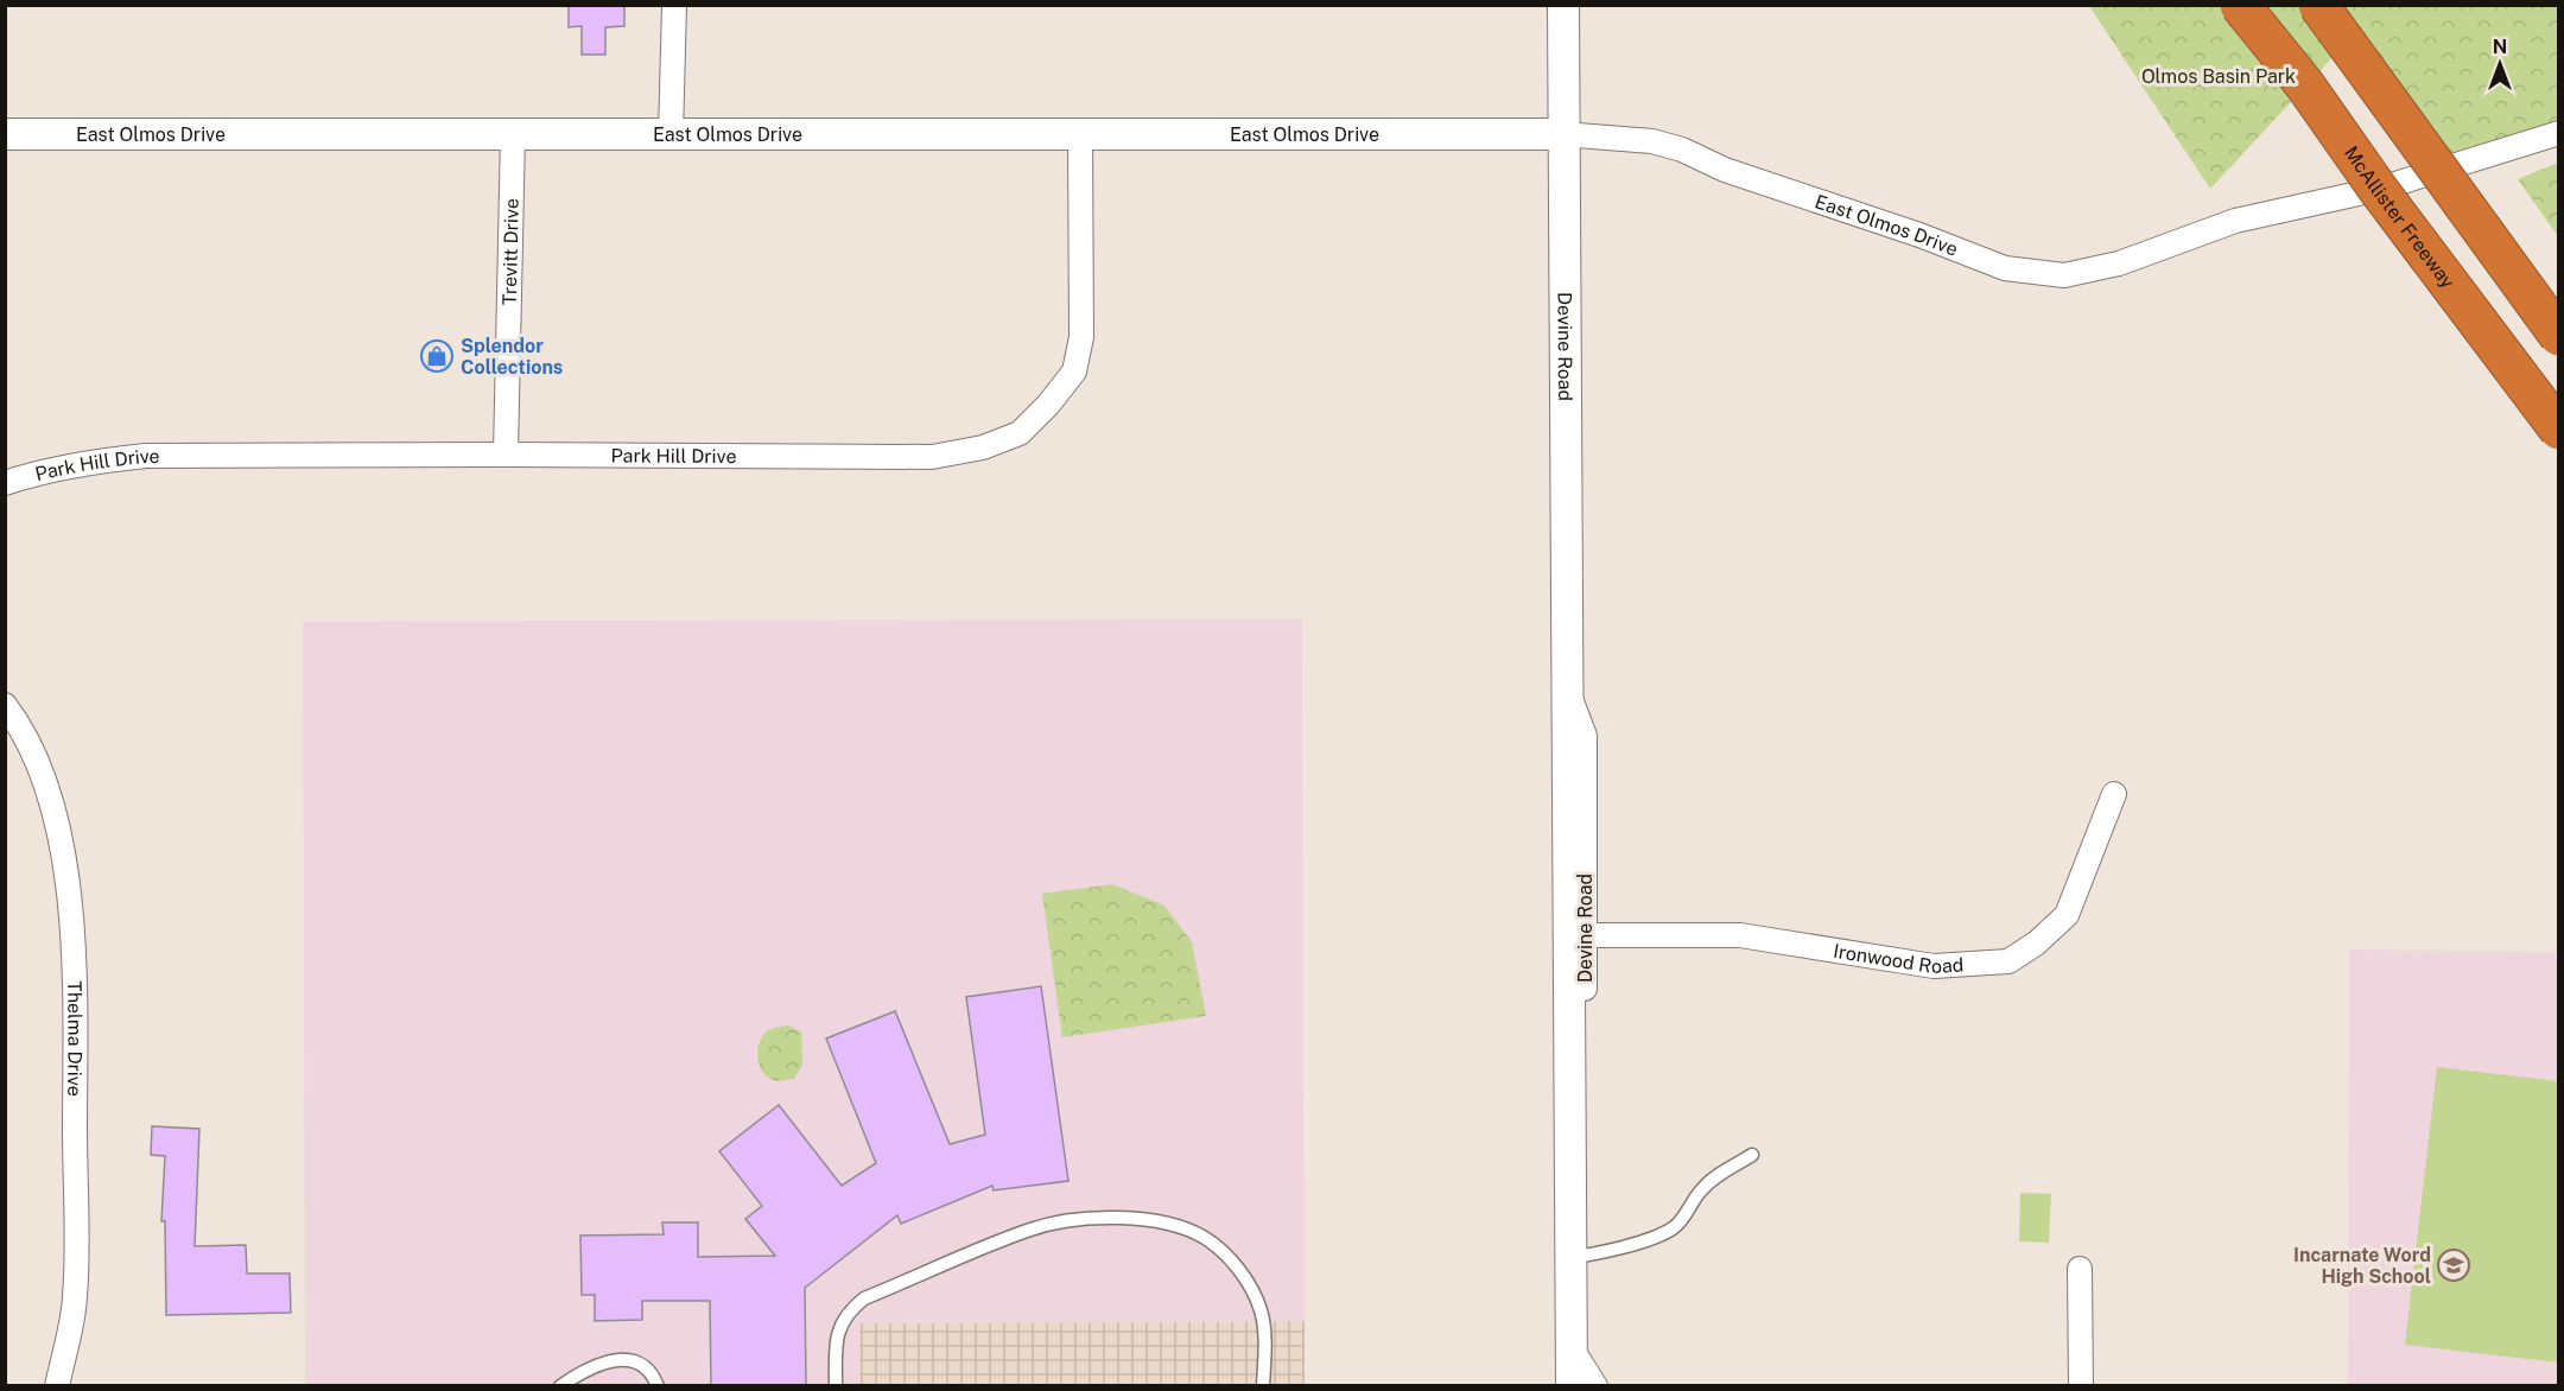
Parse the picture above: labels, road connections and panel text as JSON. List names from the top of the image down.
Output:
{
  "streets": {
    "highway": ["McAllister Freeway"],
    "street": [
      "East Olmos Drive",
      "Trevitt Drive",
      "Devine Road",
      "Park Hill Drive",
      "Ironwood Road",
      "Thelma Drive"
    ]
  },
  "crossings": [
    ["East Olmos Drive", "Trevitt Drive"],
    ["East Olmos Drive", "Devine Road"],
    ["East Olmos Drive", "Park Hill Drive"],
    ["Trevitt Drive", "Park Hill Drive"],
    ["Devine Road", "Ironwood Road"]
  ],
  "parks": ["Olmos Basin Park"],
  "places": {
    "shop": ["Splendor Collections"],
    "school or university": ["Incarnate Word High School"]
  },
  "north": "top"
}
